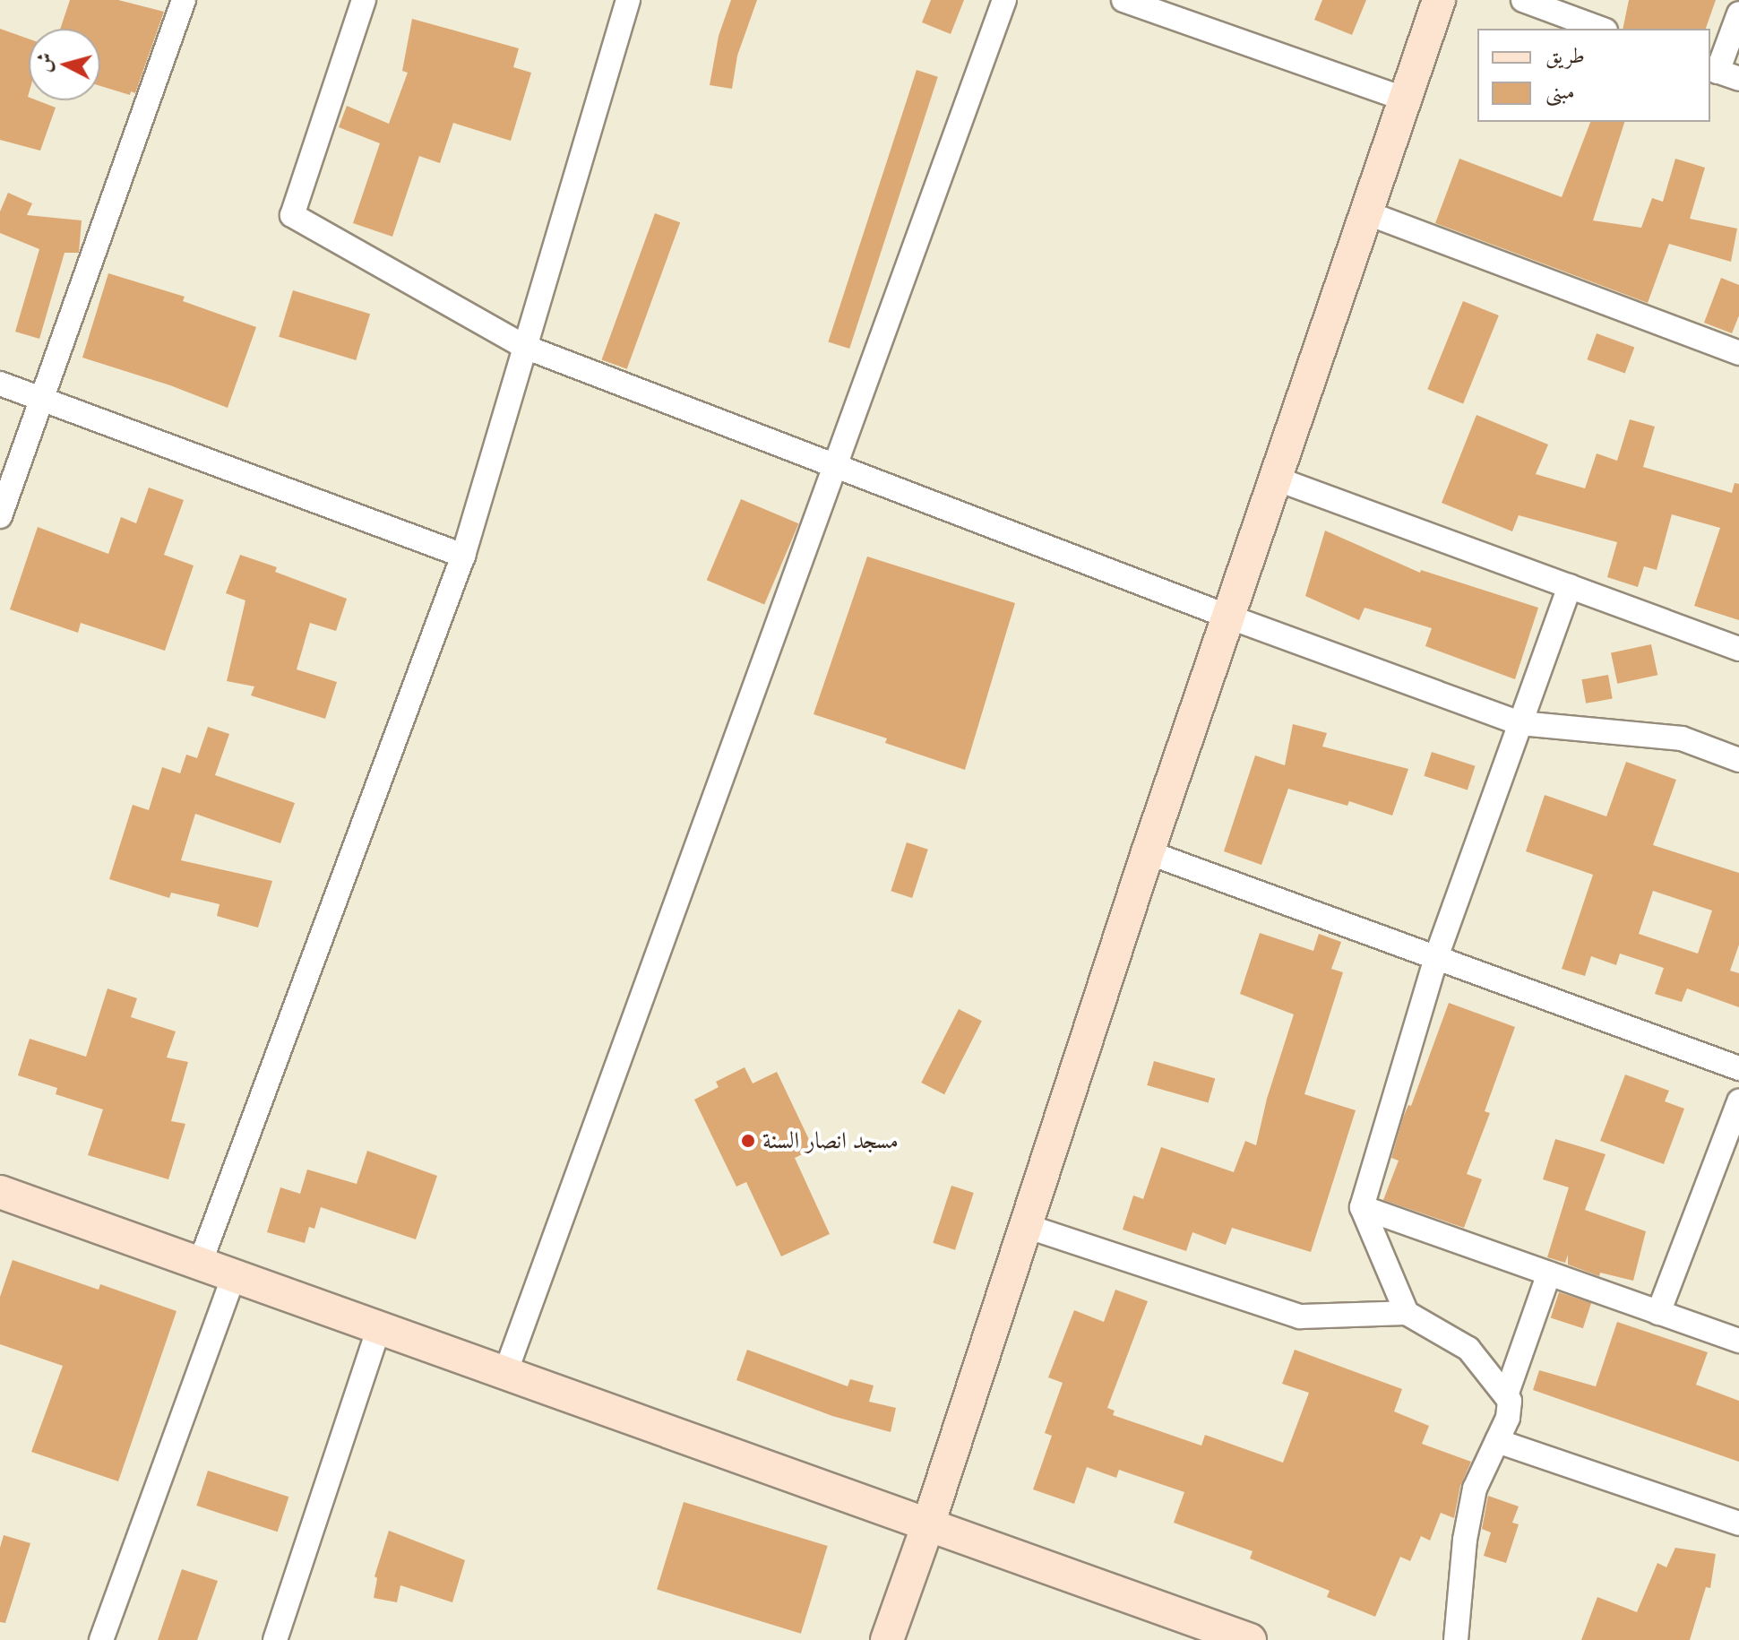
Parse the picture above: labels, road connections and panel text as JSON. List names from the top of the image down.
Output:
{
  "places": ["مسجد انصار السنة"],
  "legend": ["طريق", "مبنى"],
  "north": "left"
}
